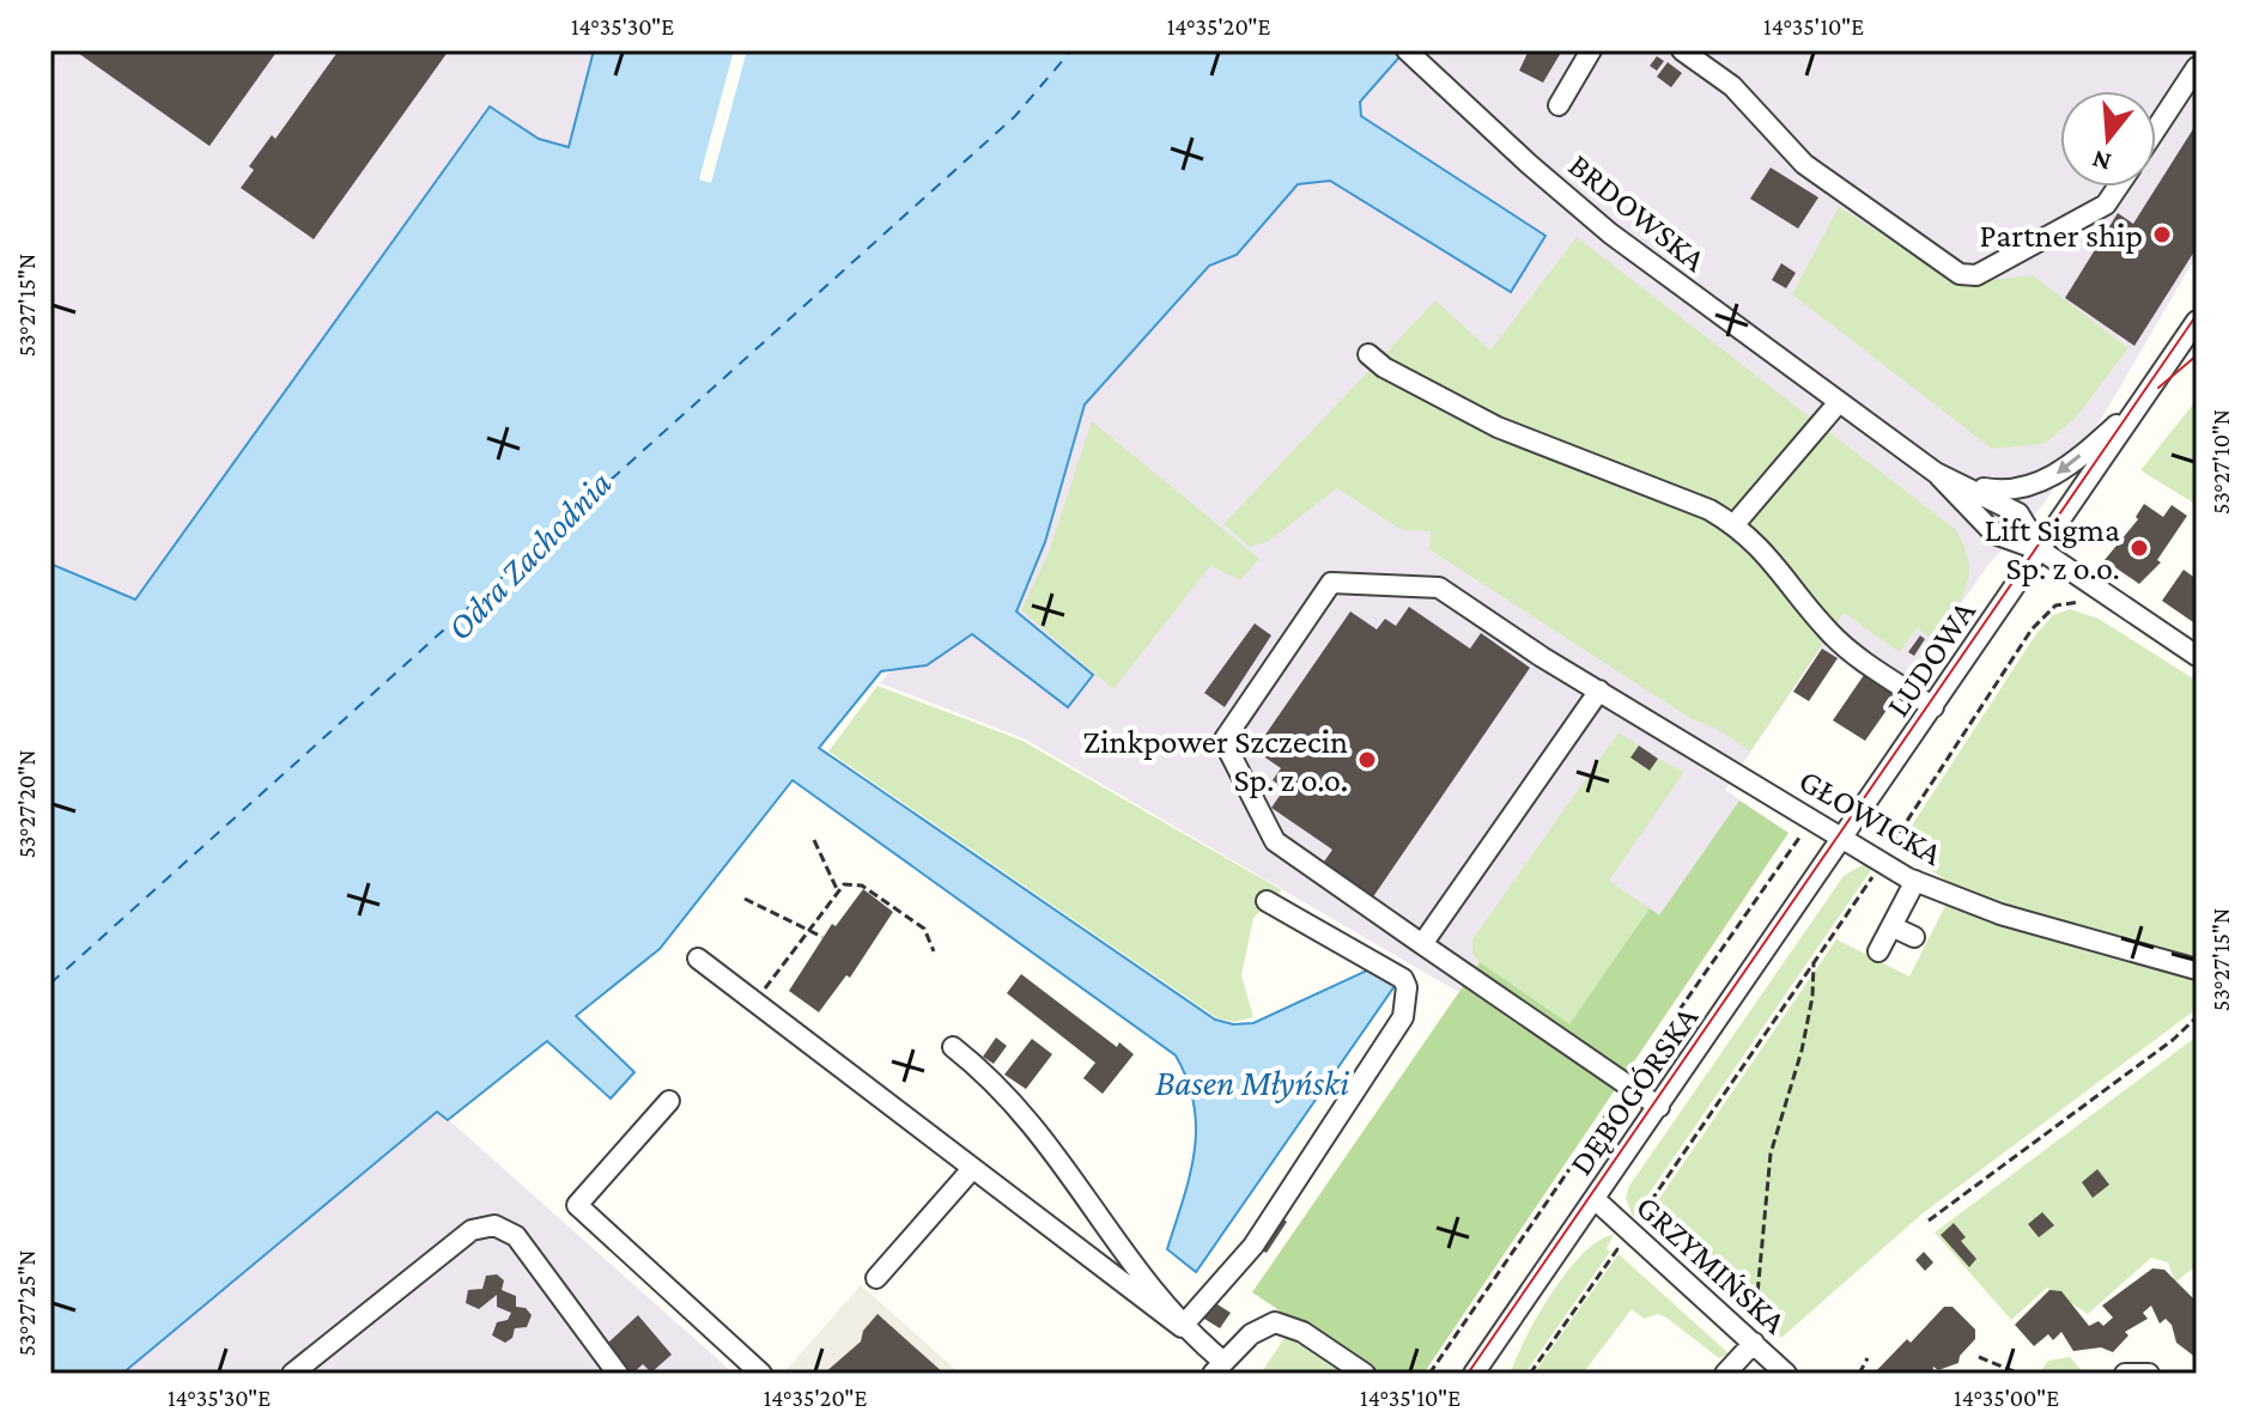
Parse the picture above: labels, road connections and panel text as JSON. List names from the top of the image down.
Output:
{
  "streets": {
    "street": [
      "BRDOWSKA",
      "LUDOWA",
      "GŁOWICKA",
      "DĘBOGÓRSKA",
      "GRZYMIŃSKA"
    ]
  },
  "crossings": [
    ["BRDOWSKA", "LUDOWA"],
    ["LUDOWA", "GŁOWICKA"],
    ["LUDOWA", "DĘBOGÓRSKA"],
    ["GŁOWICKA", "DĘBOGÓRSKA"],
    ["DĘBOGÓRSKA", "GRZYMIŃSKA"]
  ],
  "water": ["Odra Zachodnia", "Basen Młyński"],
  "places": ["Partner ship", "Lift Sigma Sp. z o.o.", "Zinkpower Szczecin Sp. z o.o."],
  "north": "bottom",
  "coordinates": [
    "14°35'30\"E",
    "14°35'20\"E",
    "14°35'10\"E",
    "53°27'15\"N",
    "53°27'10\"N",
    "53°27'20\"N",
    "53°27'25\"N",
    "14°35'00\"E"
  ]
}
